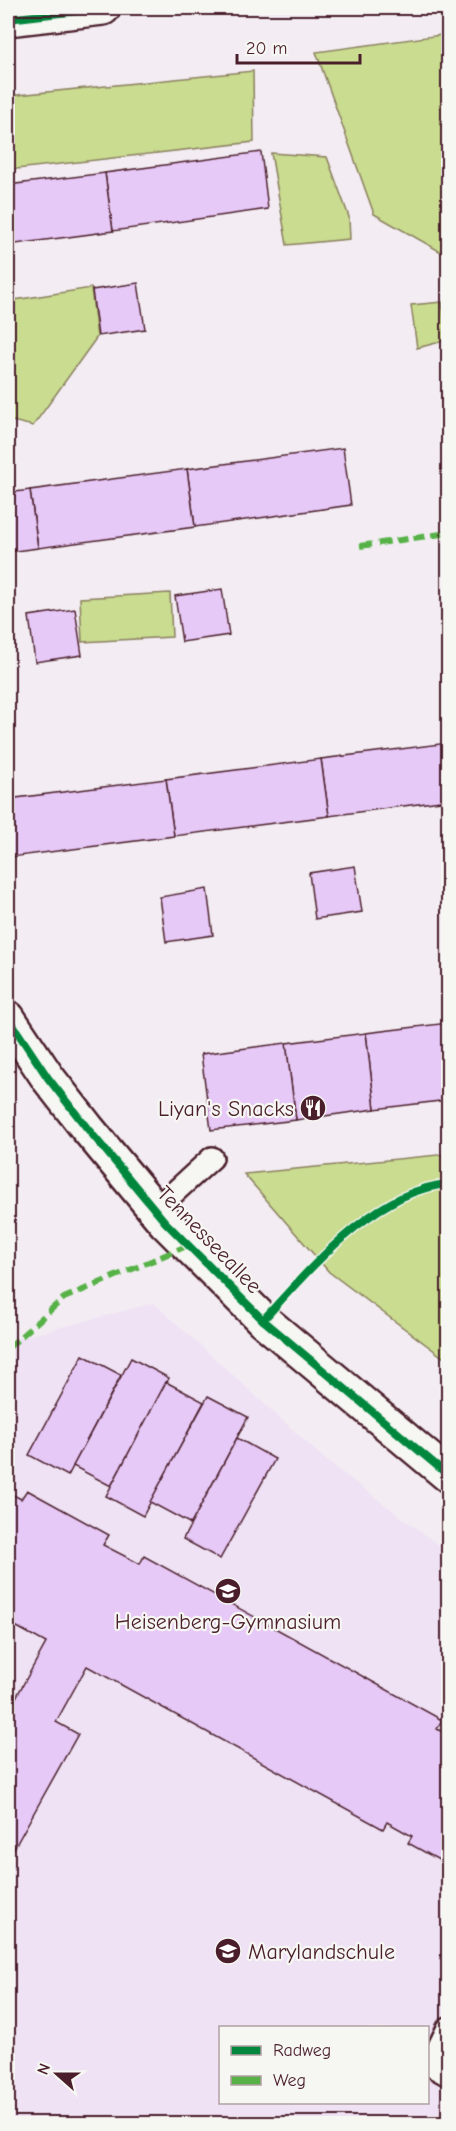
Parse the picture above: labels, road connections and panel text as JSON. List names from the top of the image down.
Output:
{
  "streets": {
    "street": ["Tennesseeallee"]
  },
  "places": {
    "restaurant": ["Liyan's Snacks"],
    "school or university": ["Heisenberg-Gymnasium", "Marylandschule"]
  },
  "legend": ["Radweg", "Weg"],
  "scale_bar": "20 m",
  "north": "left"
}
